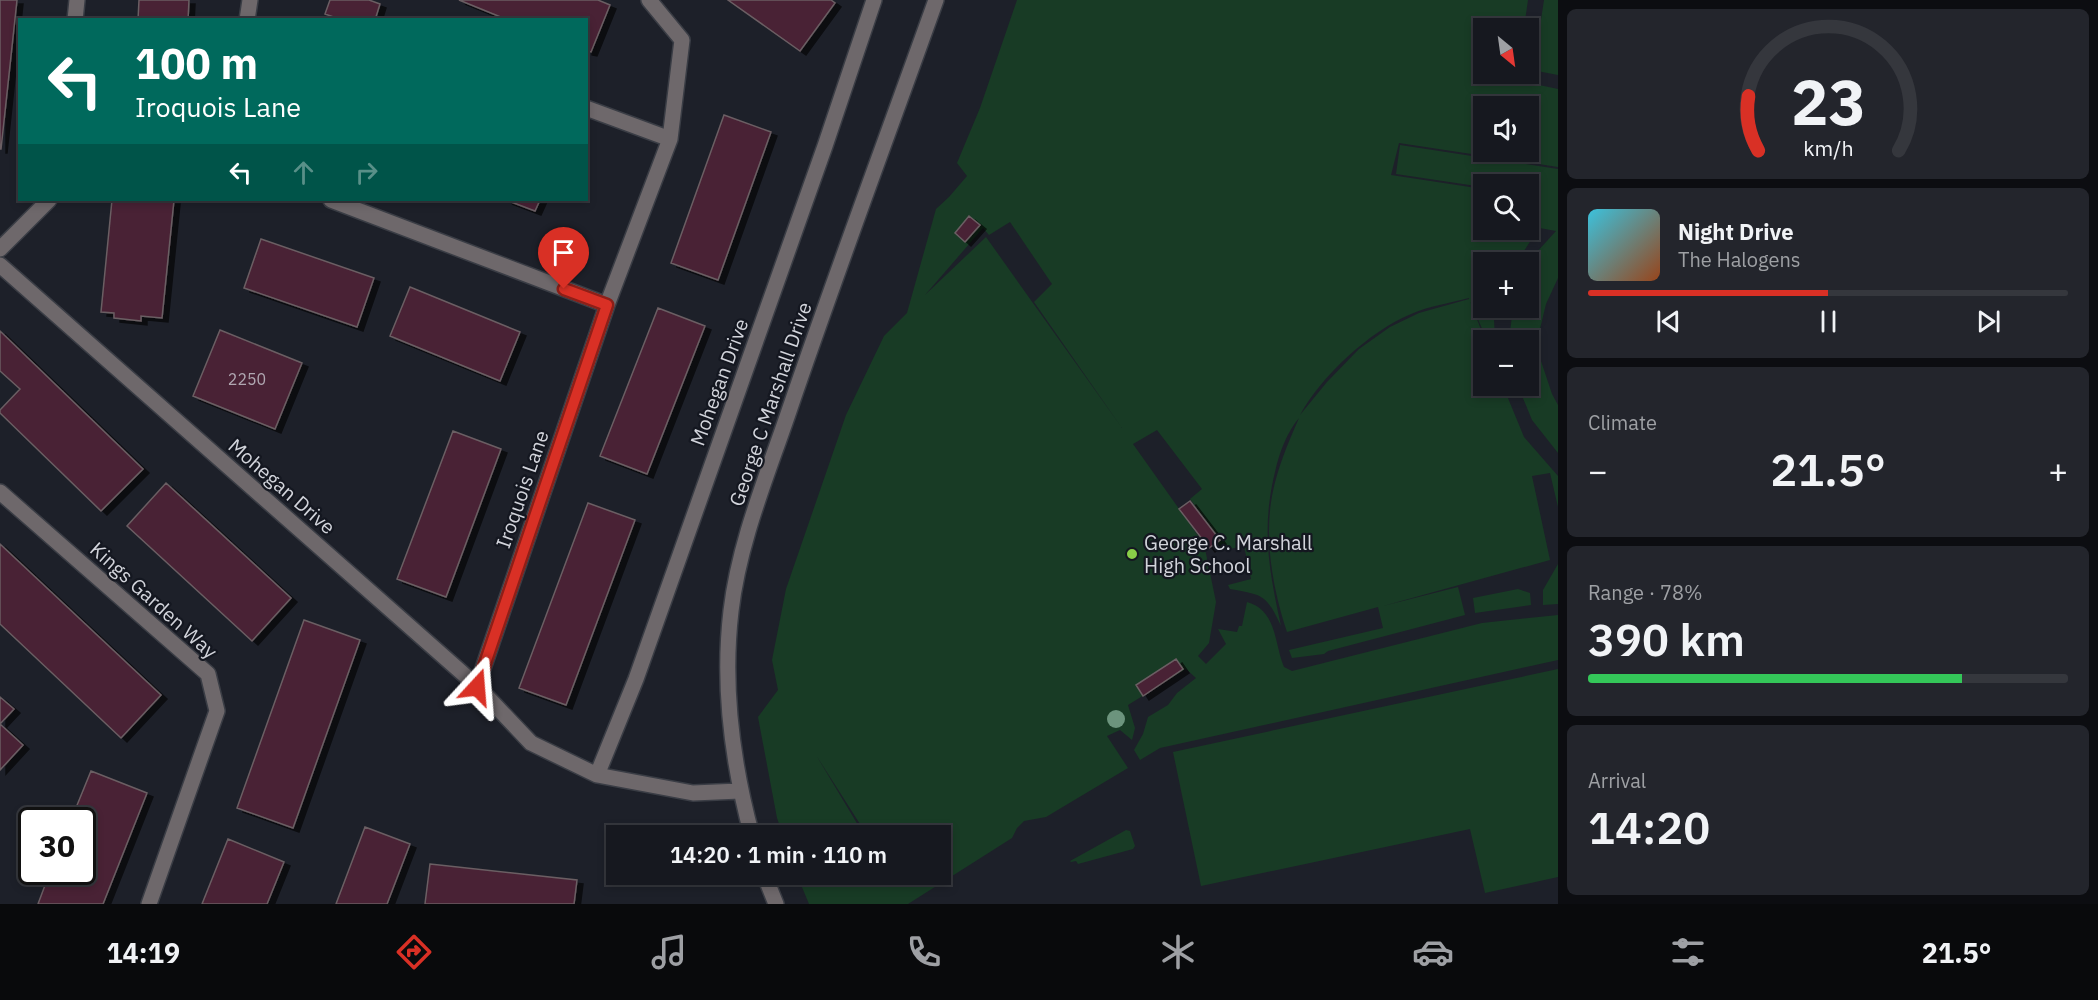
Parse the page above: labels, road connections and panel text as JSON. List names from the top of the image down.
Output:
{
  "streets": {
    "street": [
      "Mohegan Drive",
      "George C Marshall Drive",
      "Iroquois Lane",
      "Kings Garden Way"
    ]
  },
  "crossings": [
    ["Mohegan Drive", "George C Marshall Drive"],
    ["Mohegan Drive", "Iroquois Lane"]
  ],
  "places": ["George C. Marshall High School"],
  "house_numbers": ["2250"],
  "north": "bottom right",
  "page": {
    "map_buttons": ["+", "−"],
    "turn": ["100 m", "Iroquois Lane"],
    "song": ["Night Drive", "The Halogens"],
    "tile": [
      "Climate",
      ["Range · 78%", "390 km"],
      ["Arrival", "14:20"]
    ],
    "heat": ["−", "21.5°", "+"],
    "limit": "30",
    "trip": "14:20 · 1 min · 110 m",
    "tabs": ["14:19", "21.5°"],
    "gauge": ["23", "km/h"]
  }
}
